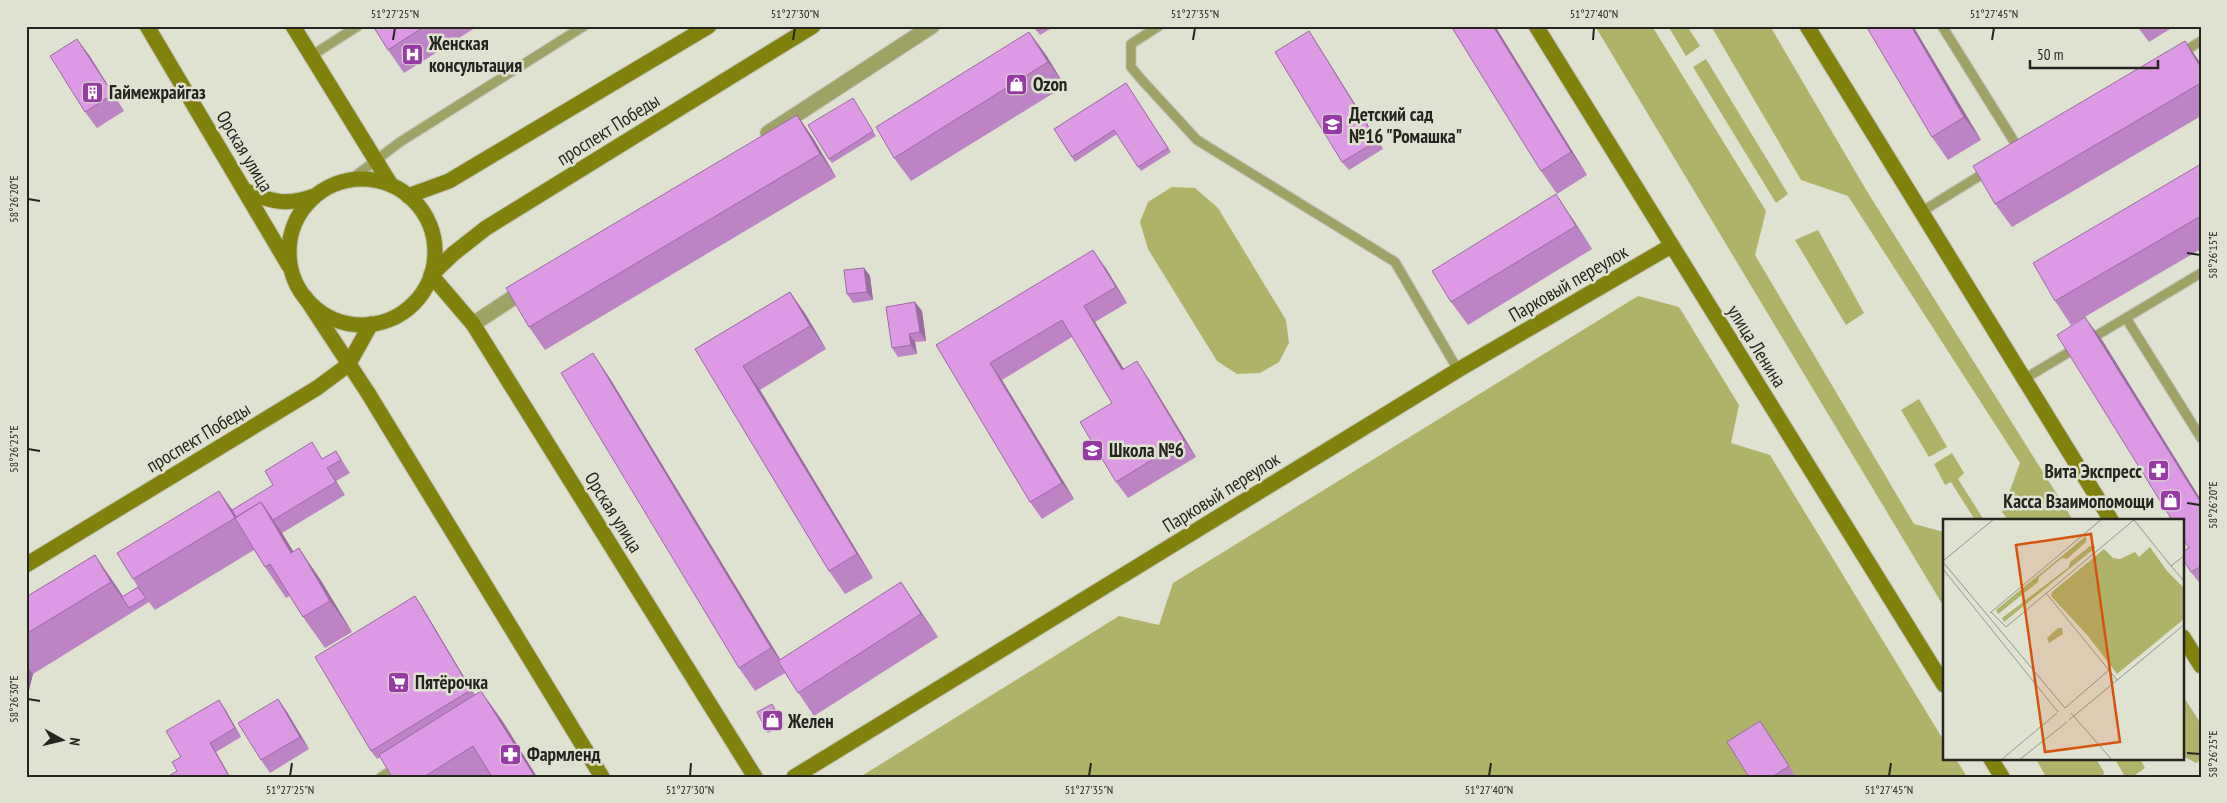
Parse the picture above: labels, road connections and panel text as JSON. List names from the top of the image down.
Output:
{
  "streets": {
    "street": [
      "проспект Победы",
      "Орская улица",
      "Парковый переулок",
      "улица Ленина"
    ]
  },
  "crossings": [
    ["проспект Победы", "Орская улица"],
    ["Парковый переулок", "улица Ленина"]
  ],
  "places": {
    "hospital": ["Женская консультация"],
    "shop": ["Ozon", "Касса Взаимопомощи", "Желен"],
    "building": ["Гаймежрайгаз"],
    "school or university": ["Детский сад №16 \"Ромашка\"", "Школа №6"],
    "pharmacy": ["Вита Экспресс", "Фармленд"],
    "supermarket": ["Пятёрочка"]
  },
  "scale_bar": "50 m",
  "north": "right",
  "coordinates": [
    "51°27'25\"N",
    "51°27'30\"N",
    "51°27'35\"N",
    "51°27'40\"N",
    "51°27'45\"N",
    "58°26'20\"E",
    "58°26'15\"E",
    "58°26'25\"E",
    "58°26'30\"E"
  ]
}
